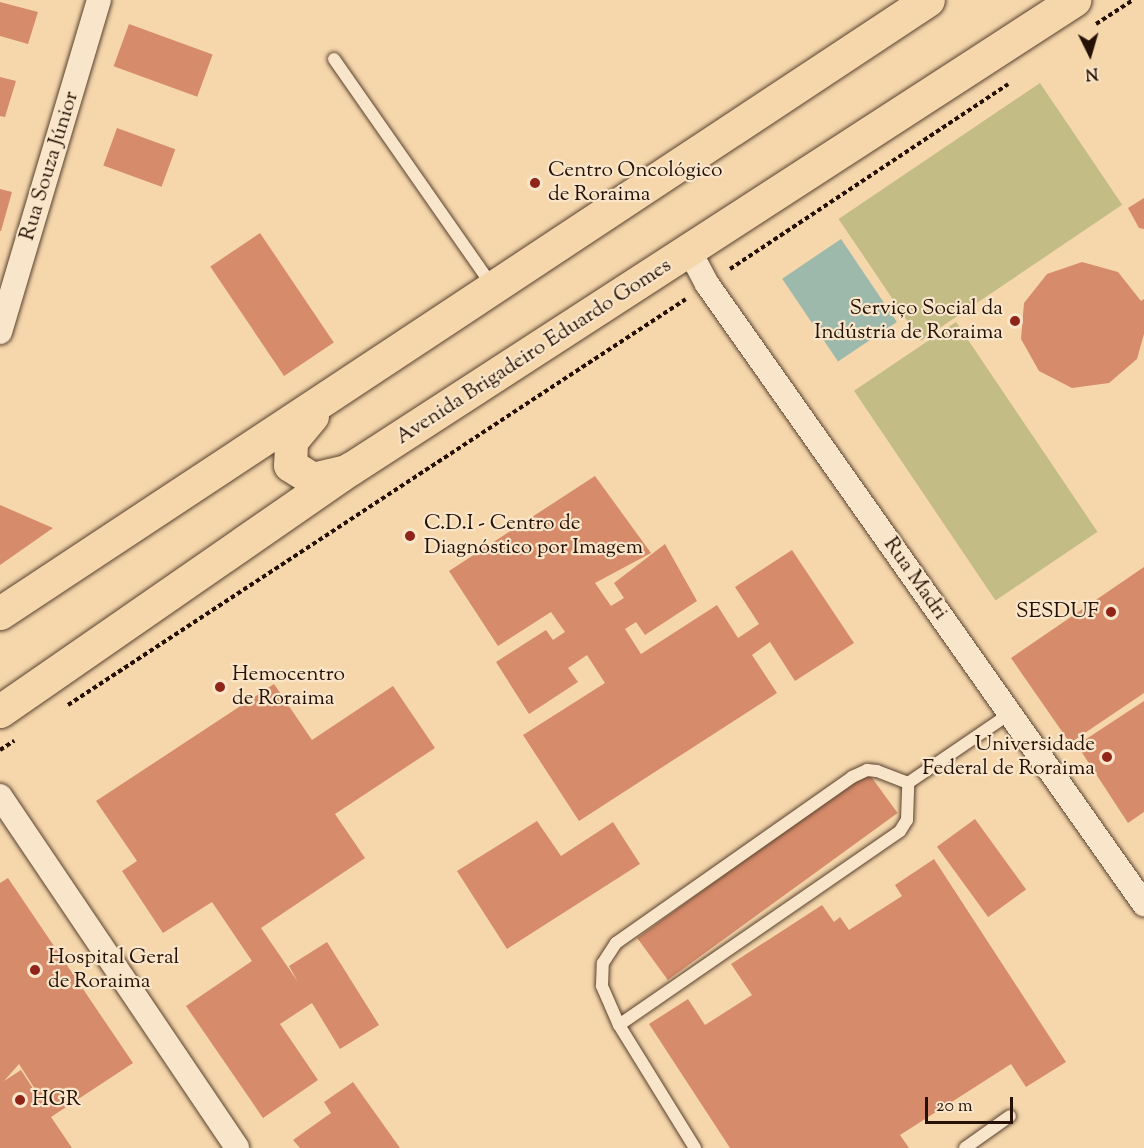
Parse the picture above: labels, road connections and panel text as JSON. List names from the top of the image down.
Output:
{
  "streets": {
    "main road": ["Avenida Brigadeiro Eduardo Gomes"],
    "street": ["Rua Souza Júnior", "Rua Madri"]
  },
  "crossings": [
    ["Avenida Brigadeiro Eduardo Gomes", "Rua Madri"]
  ],
  "places": [
    "Centro Oncológico de Roraima",
    "Serviço Social da Indústria de Roraima",
    "C.D.I - Centro de Diagnóstico por Imagem",
    "SESDUF",
    "Hemocentro de Roraima",
    "Universidade Federal de Roraima",
    "Hospital Geral de Roraima",
    "HGR"
  ],
  "scale_bar": "20 m",
  "north": "bottom"
}
